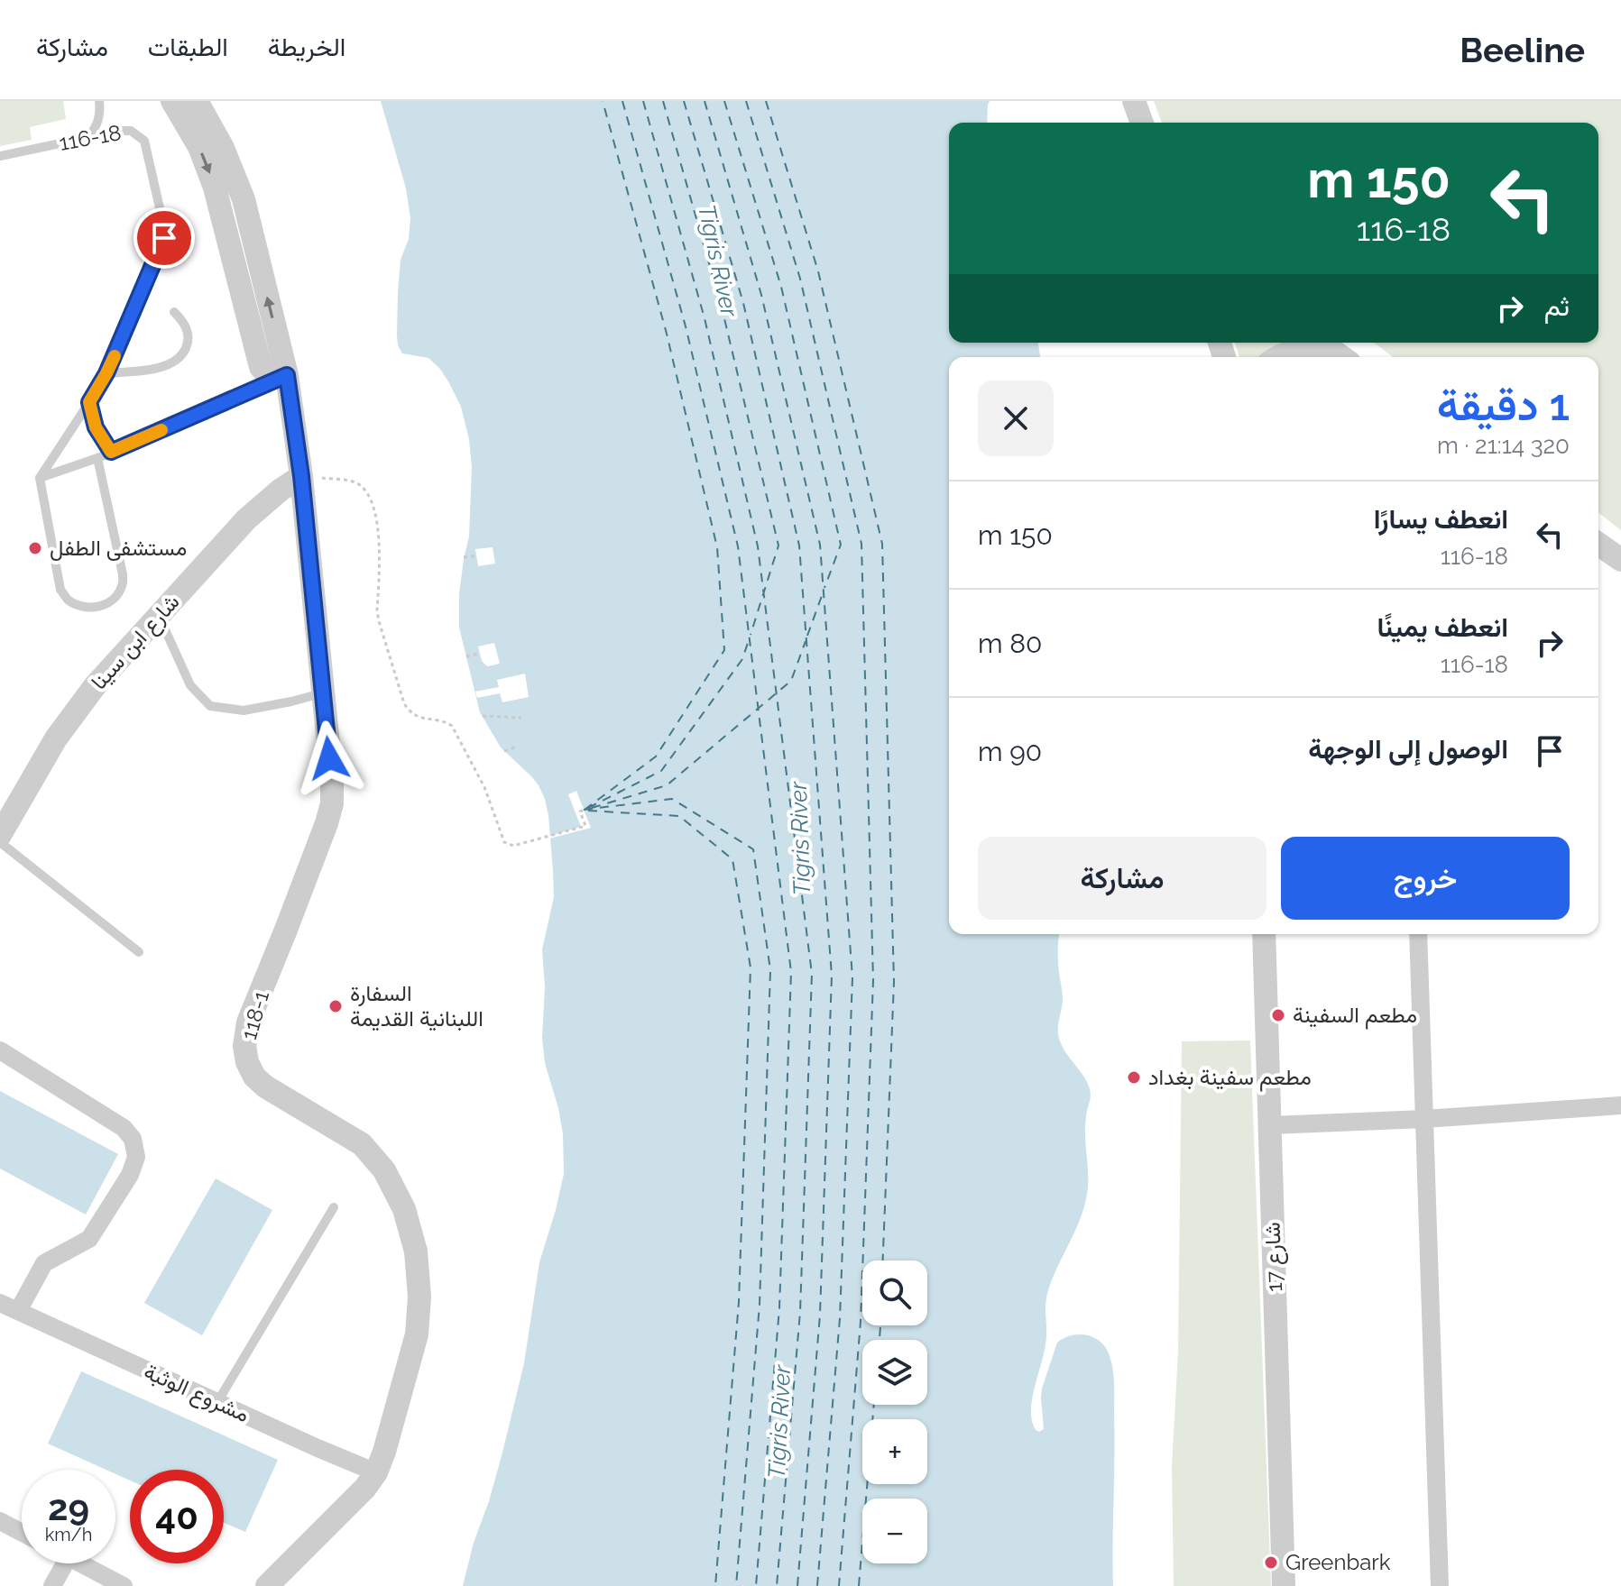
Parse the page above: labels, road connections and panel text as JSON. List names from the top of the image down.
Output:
{
  "streets": {
    "street": [
      "شارع ابن سينا",
      "118-1",
      "شارع 17",
      "مشروع الوثبة"
    ],
    "lane": ["116-18"]
  },
  "crossings": [
    ["شارع ابن سينا", "118-1"],
    ["118-1", "مشروع الوثبة"]
  ],
  "water": ["Tigris River"],
  "places": [
    "مستشفى الطفل",
    "السفارة اللبنانية القديمة",
    "مطعم السفينة",
    "مطعم سفينة بغداد",
    "Greenbark"
  ],
  "page": {
    "header": "Beeline",
    "nav": ["الخريطة", "الطبقات", "مشاركة"],
    "turn": ["150 m", "116-18"],
    "then": "ثم",
    "heading": ["1 دقيقة", "320 m · 21:14"],
    "list": [
      {
        "name": "انعطف يسارًا",
        "note": "116-18",
        "value": "150 m"
      },
      {
        "name": "انعطف يمينًا",
        "note": "116-18",
        "value": "80 m"
      },
      {
        "name": "الوصول إلى الوجهة",
        "value": "90 m"
      }
    ],
    "buttons": ["خروج", "مشاركة"],
    "map_buttons": ["+", "−"],
    "speed": "29 km/h",
    "limit": "40"
  }
}
